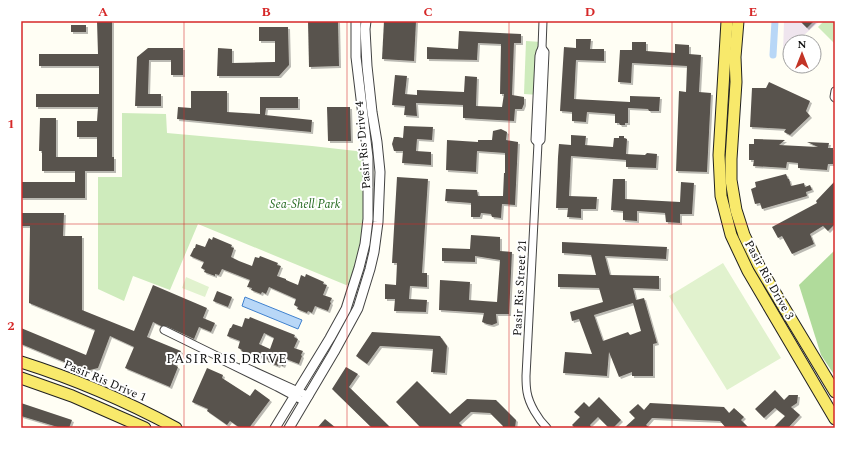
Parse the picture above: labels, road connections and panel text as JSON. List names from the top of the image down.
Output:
{
  "streets": {
    "main road": ["Pasir Ris Drive 3", "Pasir Ris Drive 1"],
    "street": ["Pasir Ris Drive 4", "Pasir Ris Street 21"]
  },
  "districts": ["PASIR RIS DRIVE"],
  "parks": ["Sea-Shell Park"],
  "north": "top",
  "grid": {
    "columns": [
      "A",
      "B",
      "C",
      "D",
      "E"
    ],
    "rows": ["1", "2"]
  }
}
